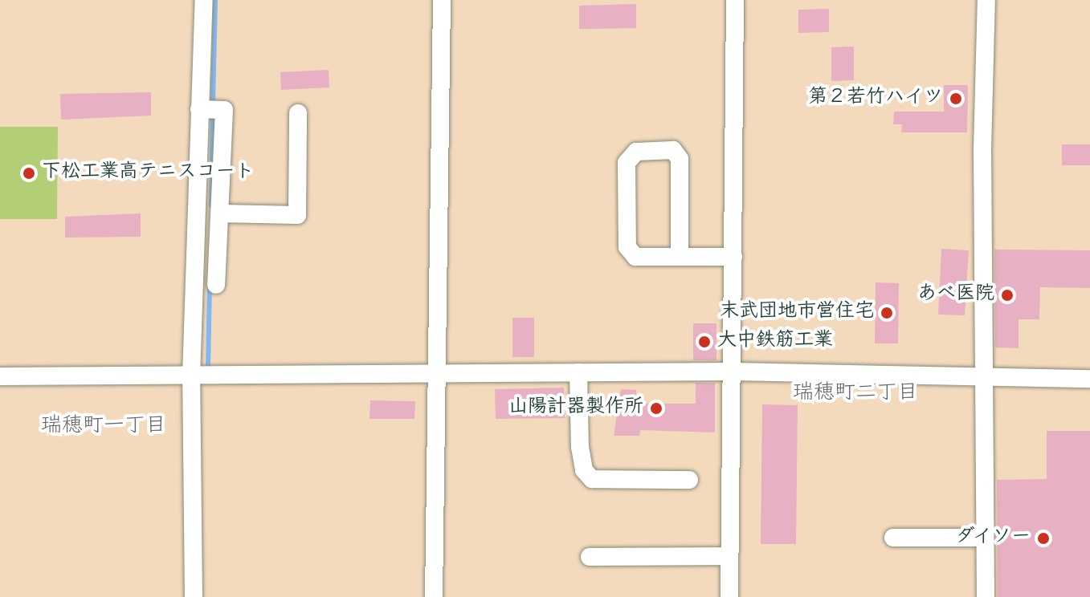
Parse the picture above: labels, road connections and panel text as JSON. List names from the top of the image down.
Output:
{
  "districts": ["瑞穂町二丁目", "瑞穂町一丁目"],
  "places": [
    "第２若竹ハイツ",
    "下松工業高テニスコート",
    "あべ医院",
    "末武団地市営住宅",
    "大中鉄筋工業",
    "山陽計器製作所",
    "ダイソー"
  ]
}
